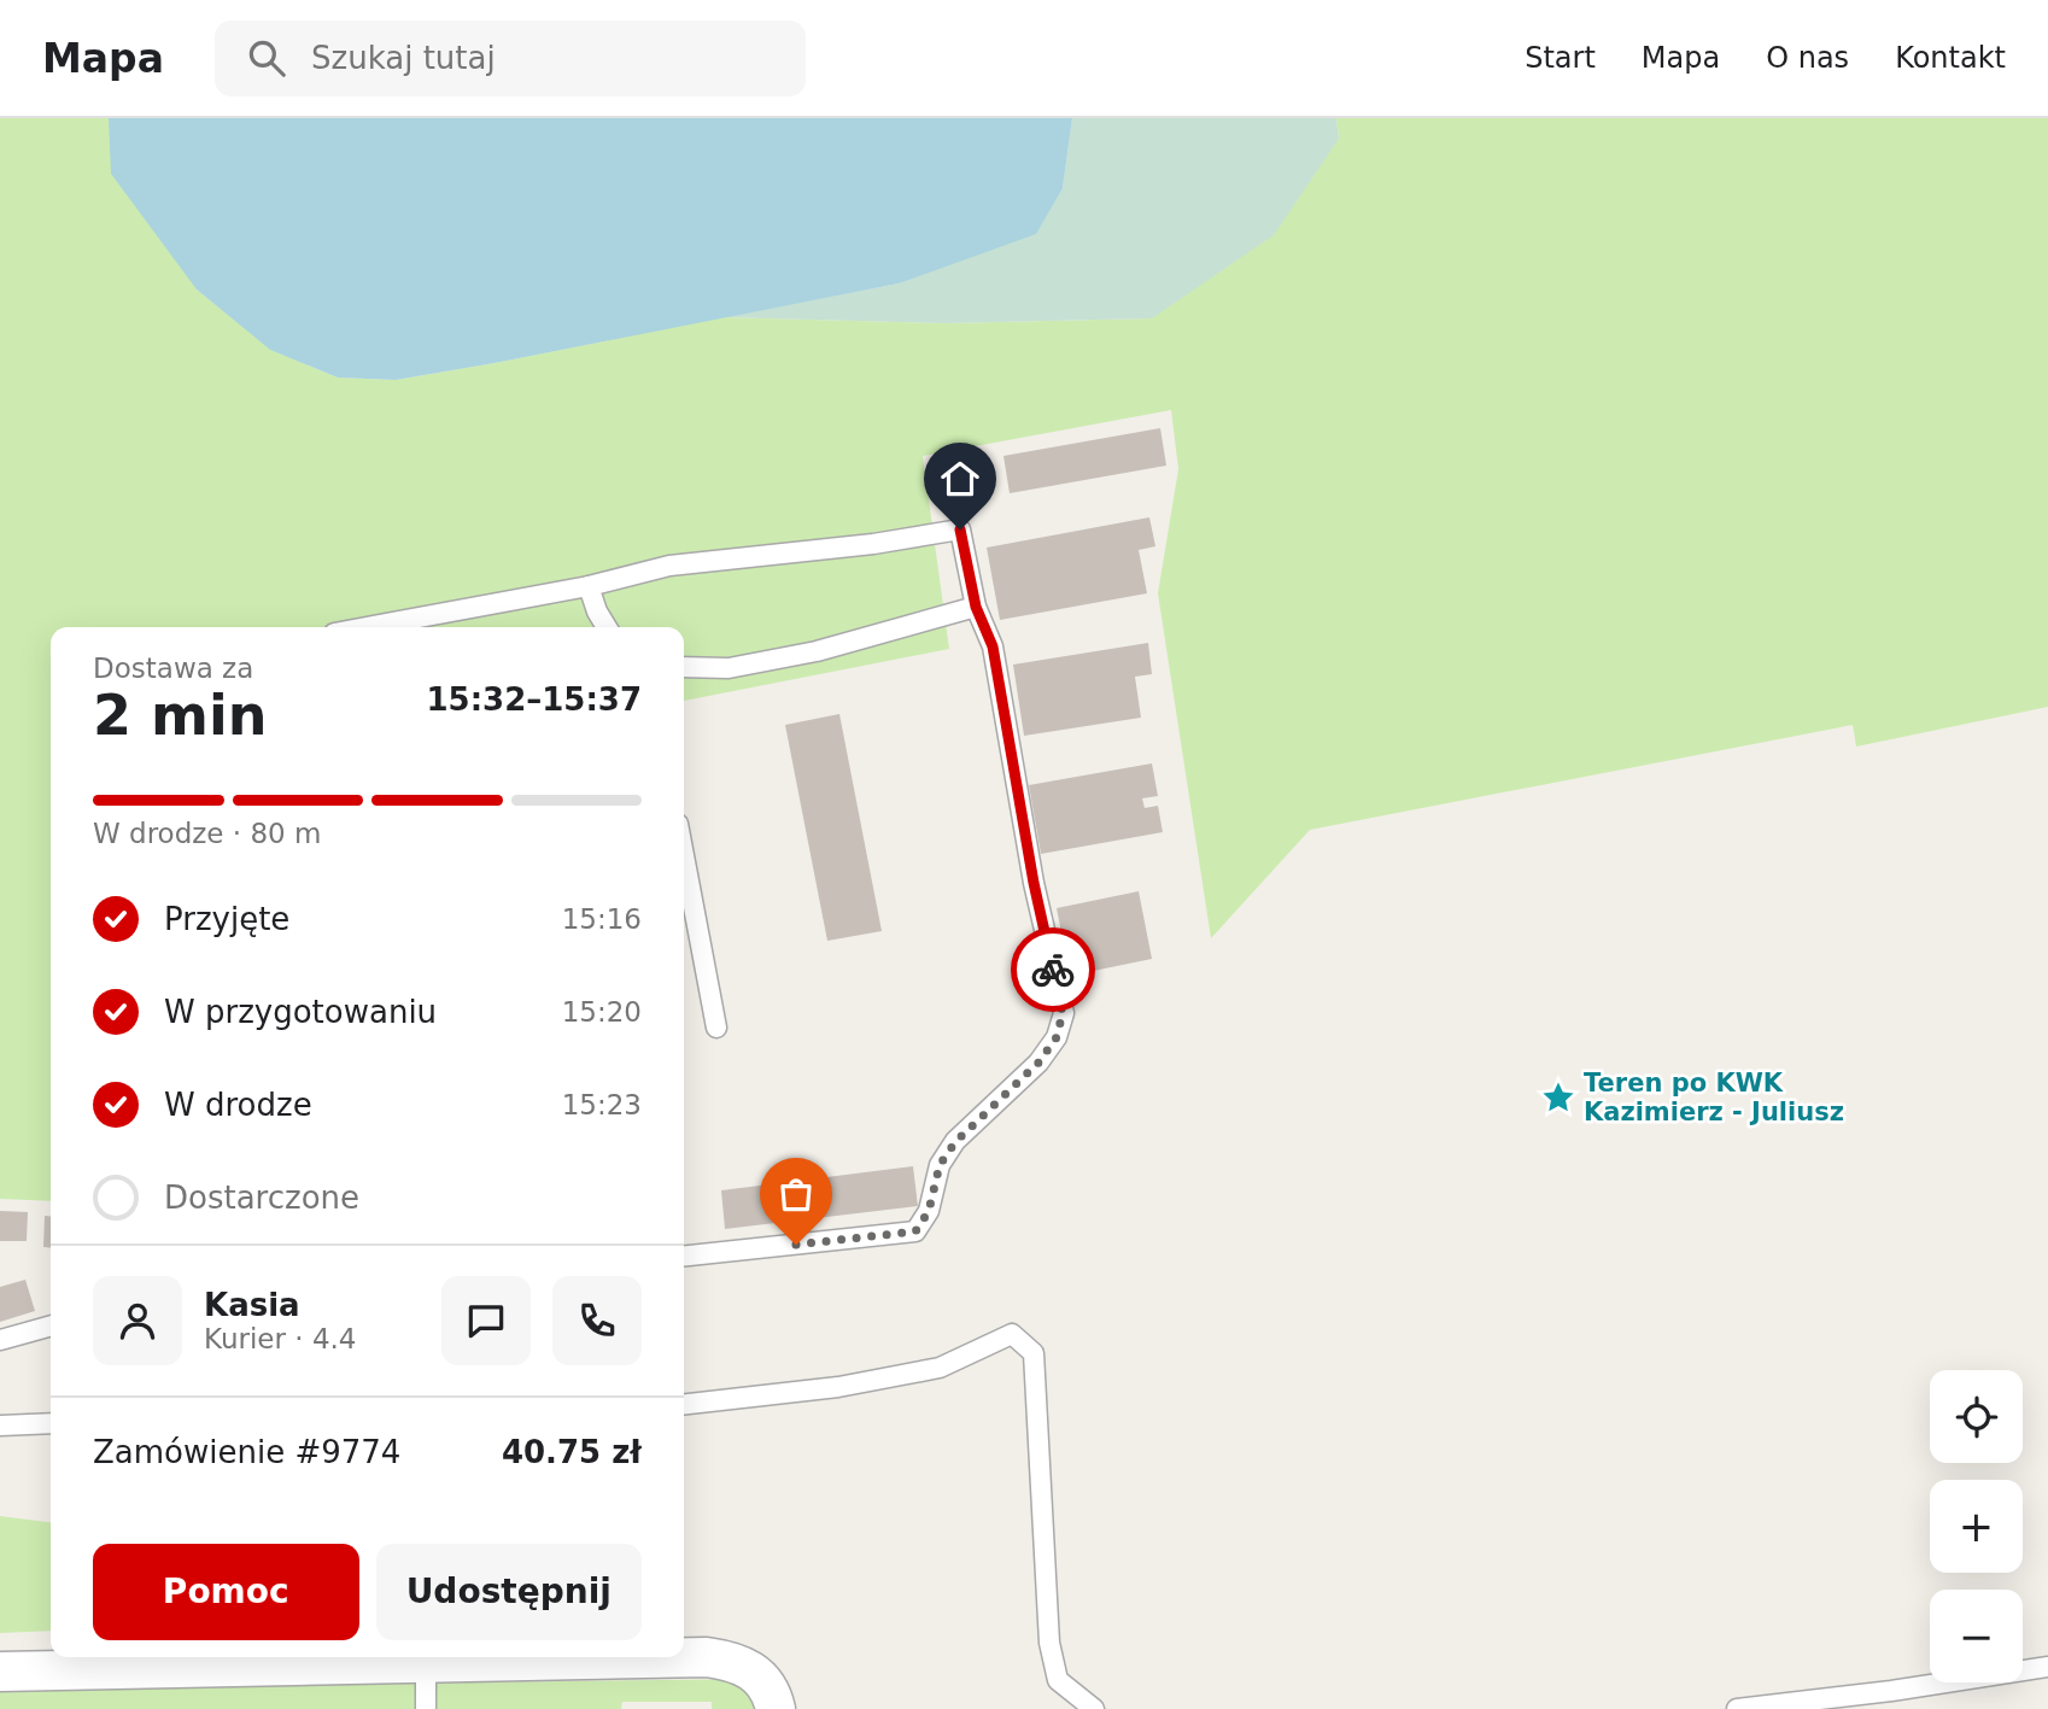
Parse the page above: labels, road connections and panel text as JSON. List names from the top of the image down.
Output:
{
  "places": {
    "place": ["Teren po KWK Kazimierz - Juliusz"]
  },
  "page": {
    "header": "Mapa",
    "search": "Szukaj tutaj",
    "nav": [
      "Start",
      "Mapa",
      "O nas",
      "Kontakt"
    ],
    "heading": ["2 min", "Dostawa za", "15:32–15:37"],
    "panel": [
      "Kasia",
      "Kurier · 4.4",
      "Zamówienie #9774",
      "40.75 zł"
    ],
    "bar": "W drodze · 80 m",
    "list": [
      ["Przyjęte", "15:16"],
      ["W przygotowaniu", "15:20"],
      ["W drodze", "15:23"],
      "Dostarczone"
    ],
    "map_buttons": ["+", "−"],
    "buttons": ["Pomoc", "Udostępnij"]
  }
}
